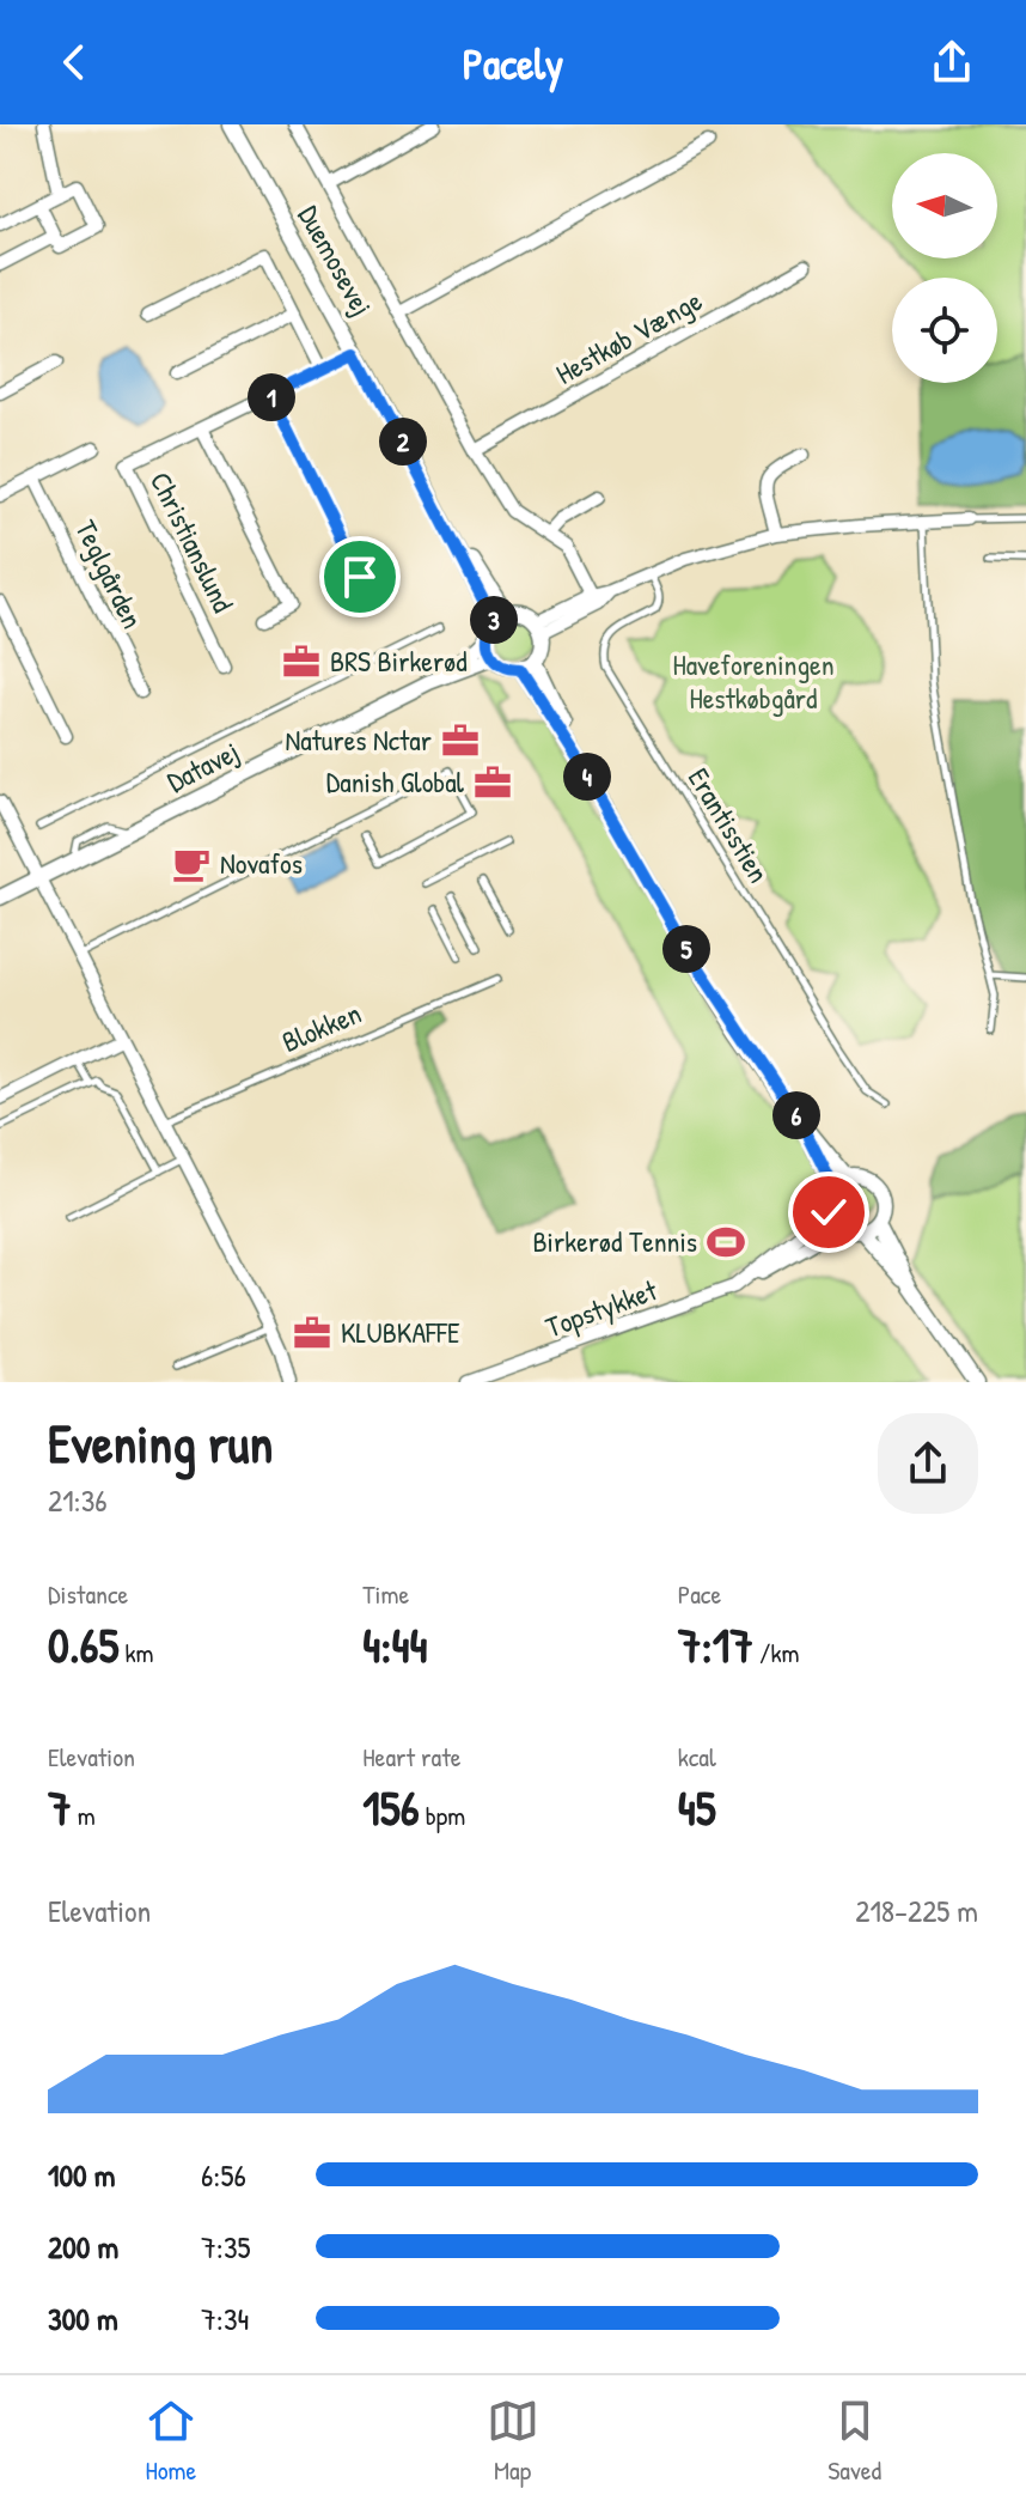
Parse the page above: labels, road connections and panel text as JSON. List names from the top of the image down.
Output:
{
  "streets": {
    "street": [
      "Duemosevej",
      "Hestkøb Vænge",
      "Christianslund",
      "Teglgården",
      "Datavej",
      "Topstykket"
    ],
    "lane": ["Erantisstien", "Blokken"]
  },
  "crossings": [
    ["Duemosevej", "Christianslund"],
    ["Duemosevej", "Datavej"]
  ],
  "parks": ["Haveforeningen Hestkøbgård"],
  "places": {
    "office": [
      "BRS Birkerød",
      "Natures Nctar",
      "Danish Global",
      "KLUBKAFFE"
    ],
    "cafe": ["Novafos"],
    "sports": ["Birkerød Tennis"]
  },
  "north": "left",
  "page": {
    "header": "Pacely",
    "pins": [
      "1",
      "2",
      "3",
      "4",
      "5",
      "6"
    ],
    "heading": ["Evening run", "21:36"],
    "stats": [
      ["Distance", "0.65 km"],
      ["Time", "4:44"],
      ["Pace", "7:17 /km"],
      ["Elevation", "7 m"],
      ["Heart rate", "156 bpm"],
      ["kcal", "45"]
    ],
    "chart": ["Elevation", "218–225 m"],
    "list": [
      {
        "name": "100 m",
        "note": "6:56"
      },
      {
        "name": "200 m",
        "note": "7:35"
      },
      {
        "name": "300 m",
        "note": "7:34"
      }
    ],
    "tabs": ["Home", "Map", "Saved"]
  }
}
